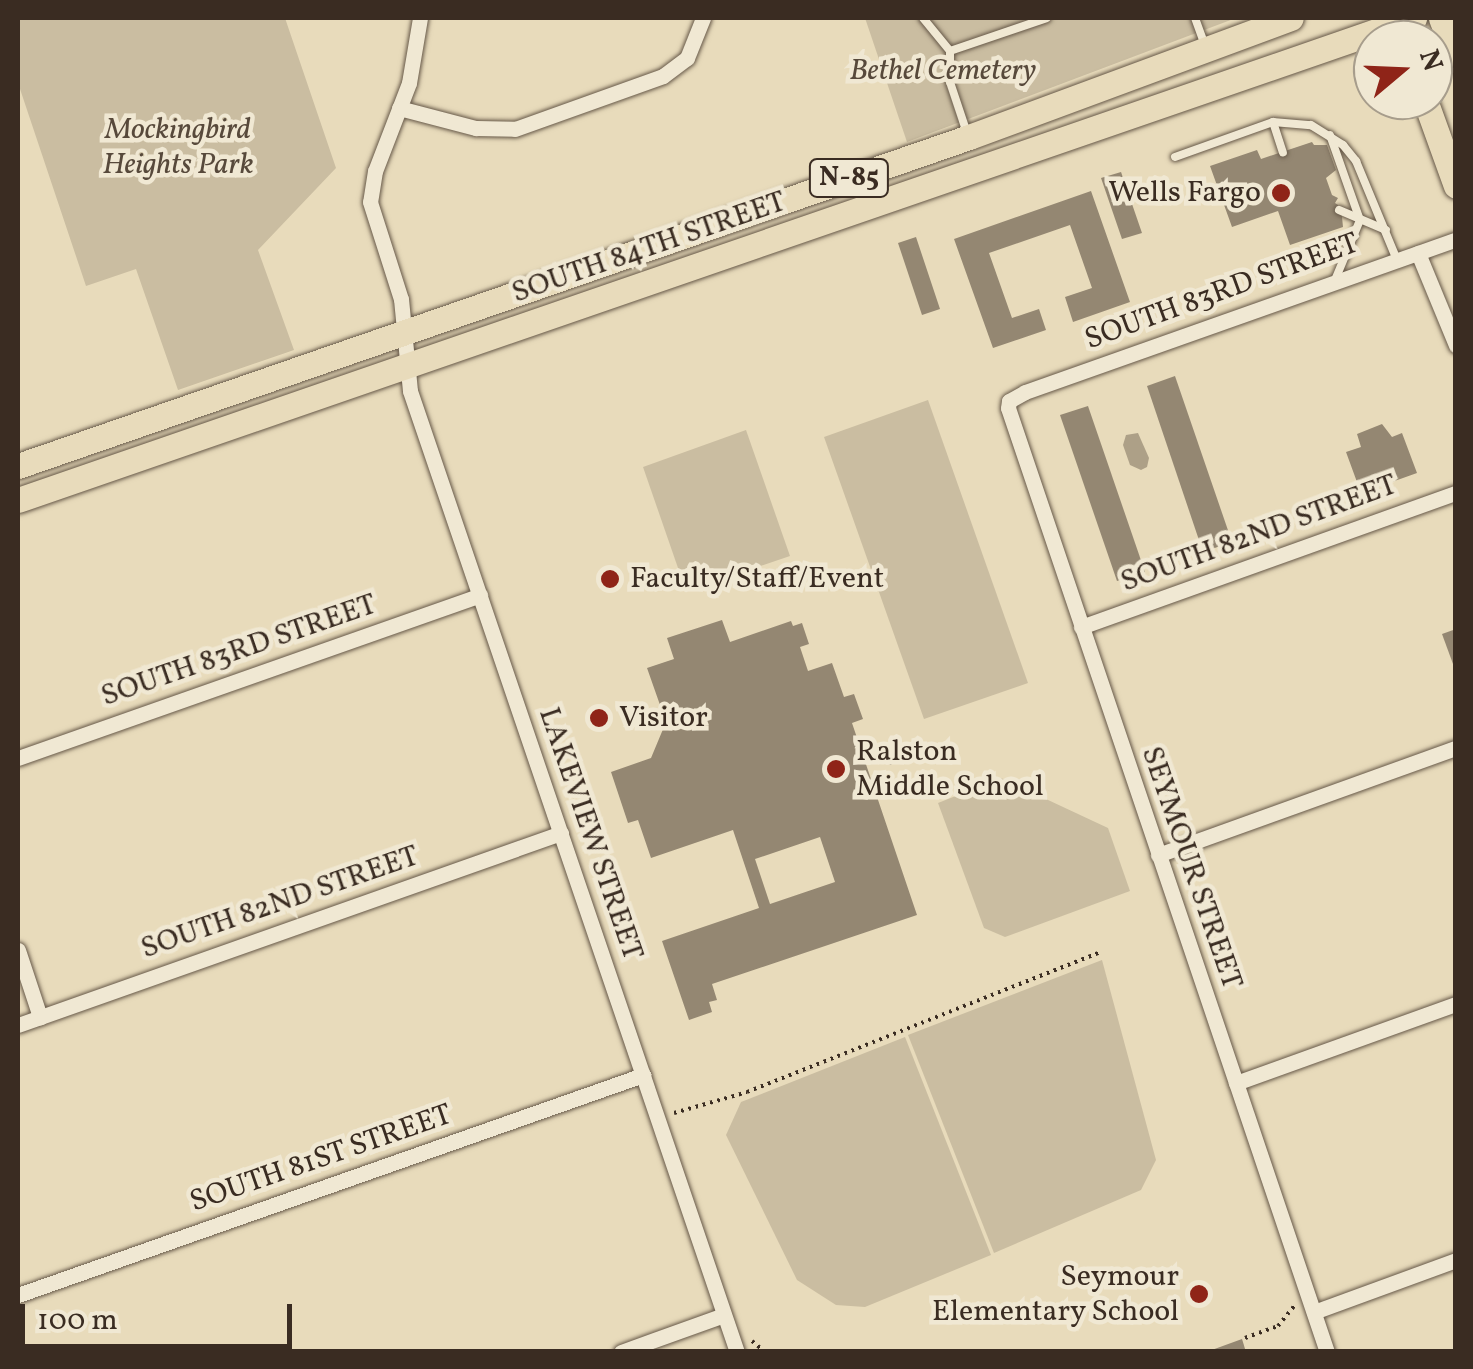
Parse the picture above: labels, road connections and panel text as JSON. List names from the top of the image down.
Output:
{
  "streets": {
    "main road": ["N-85", "SOUTH 84TH STREET"],
    "street": [
      "SOUTH 83RD STREET",
      "SOUTH 82ND STREET",
      "LAKEVIEW STREET",
      "SEYMOUR STREET",
      "SOUTH 81ST STREET"
    ]
  },
  "crossings": [
    ["SOUTH 84TH STREET", "LAKEVIEW STREET"],
    ["SOUTH 83RD STREET", "LAKEVIEW STREET"],
    ["SOUTH 83RD STREET", "SEYMOUR STREET"],
    ["SOUTH 82ND STREET", "LAKEVIEW STREET"],
    ["SOUTH 82ND STREET", "SEYMOUR STREET"],
    ["LAKEVIEW STREET", "SOUTH 81ST STREET"]
  ],
  "parks": ["Bethel Cemetery", "Mockingbird Heights Park"],
  "places": [
    "Wells Fargo",
    "Faculty/Staff/Event",
    "Visitor",
    "Ralston Middle School",
    "Seymour Elementary School"
  ],
  "scale_bar": "100 m",
  "north": "right"
}
